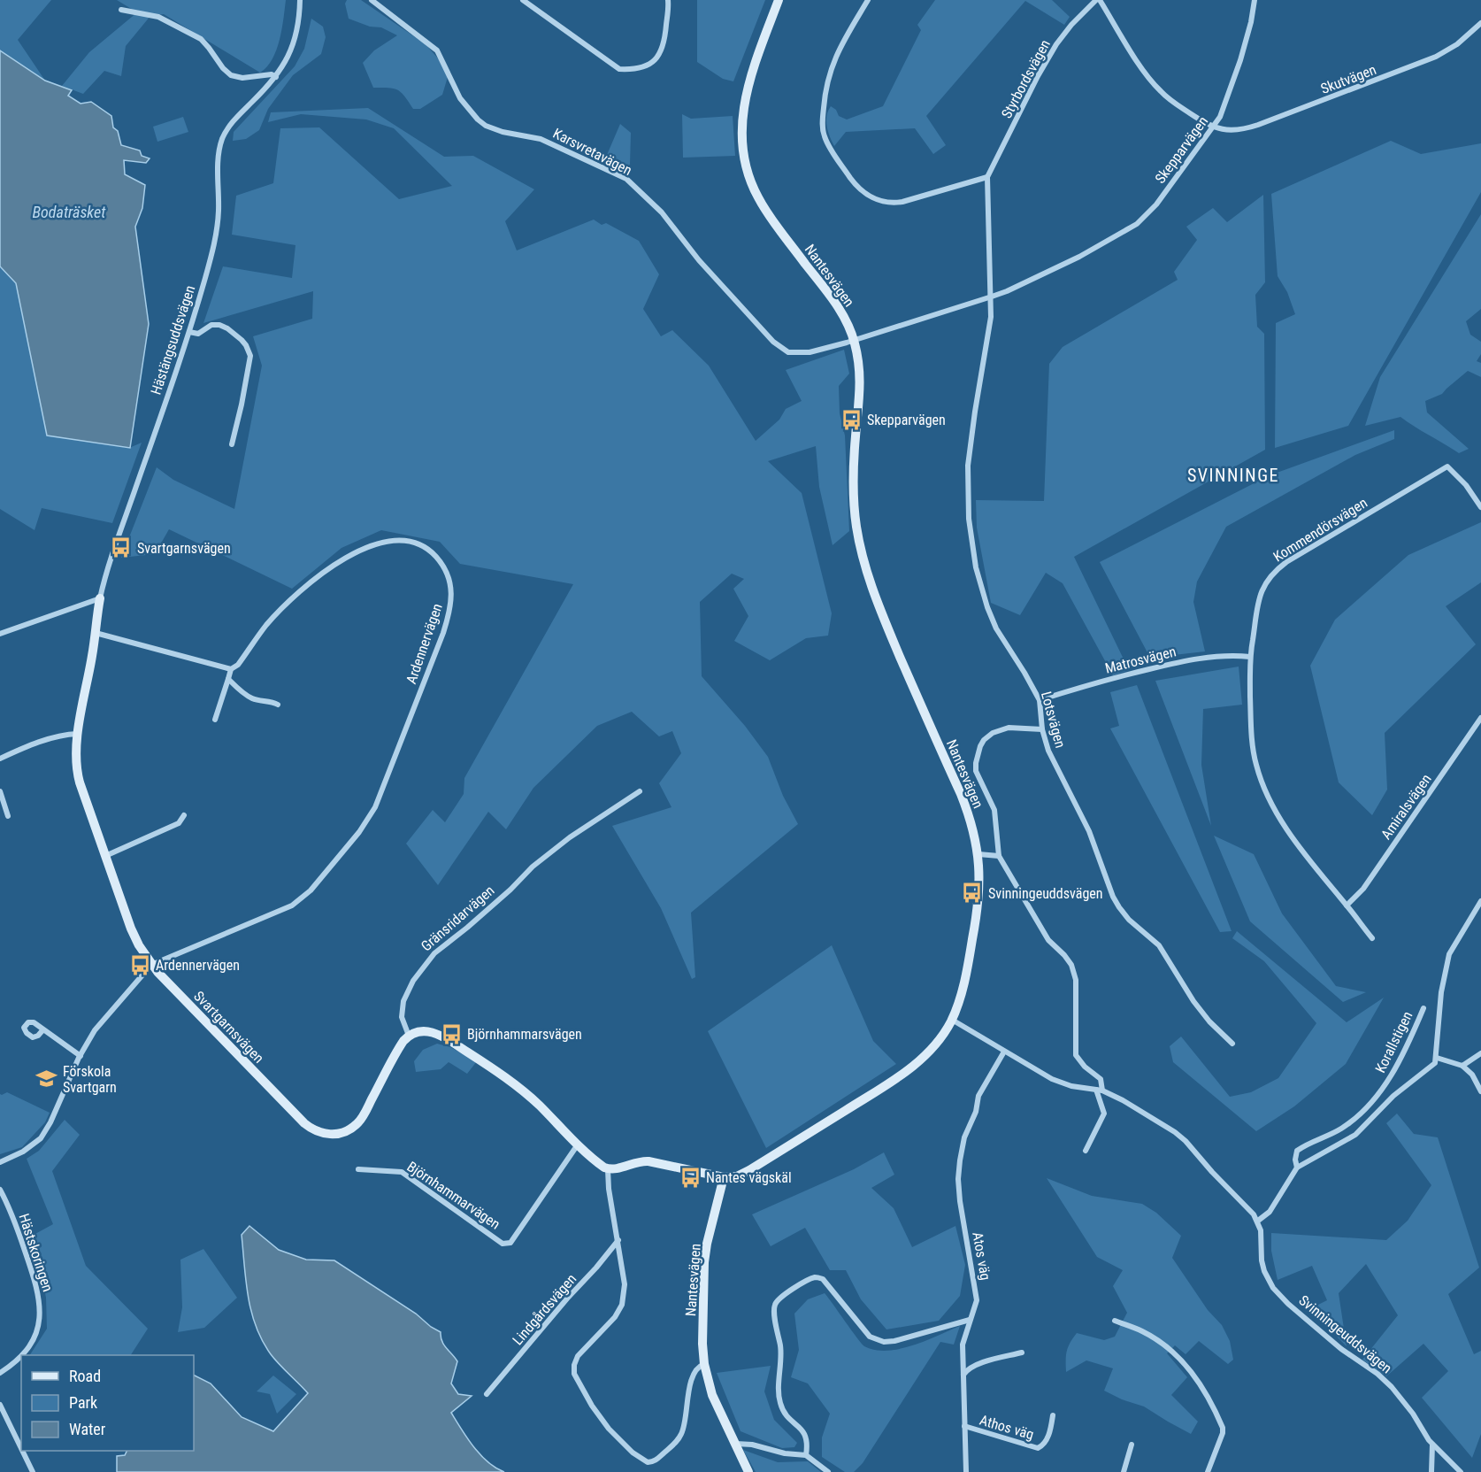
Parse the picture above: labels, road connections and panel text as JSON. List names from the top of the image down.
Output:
{
  "streets": {
    "street": [
      "Styrbordsvägen",
      "Skutvägen",
      "Skepparvägen",
      "Karsvretavägen",
      "Nantesvägen",
      "Hästängsuddsvägen",
      "Kommendörsvägen",
      "Ardennervägen",
      "Matrosvägen",
      "Lotsvägen",
      "Amiralsvägen",
      "Gränsridarvägen",
      "Svartgarnsvägen",
      "Korallstigen",
      "Björnhammarvägen",
      "Hästskoringen",
      "Atos väg",
      "Lindgårdsvägen",
      "Svinningeuddsvägen",
      "Athos väg"
    ]
  },
  "crossings": [
    ["Styrbordsvägen", "Lotsvägen"],
    ["Skutvägen", "Skepparvägen"],
    ["Skepparvägen", "Karsvretavägen"],
    ["Skepparvägen", "Nantesvägen"],
    ["Skepparvägen", "Lotsvägen"],
    ["Karsvretavägen", "Nantesvägen"],
    ["Hästängsuddsvägen", "Svartgarnsvägen"],
    ["Kommendörsvägen", "Matrosvägen"],
    ["Kommendörsvägen", "Amiralsvägen"],
    ["Ardennervägen", "Svartgarnsvägen"],
    ["Matrosvägen", "Lotsvägen"],
    ["Gränsridarvägen", "Svartgarnsvägen"],
    ["Atos väg", "Athos väg"]
  ],
  "districts": ["SVINNINGE"],
  "water": ["Bodaträsket"],
  "places": {
    "bus stop": [
      "Skepparvägen",
      "Svartgarnsvägen",
      "Svinningeuddsvägen",
      "Ardennervägen",
      "Björnhammarsvägen",
      "Nantes vägskäl"
    ],
    "school or university": ["Förskola Svartgarn"]
  },
  "legend": ["Road", "Park", "Water"]
}
